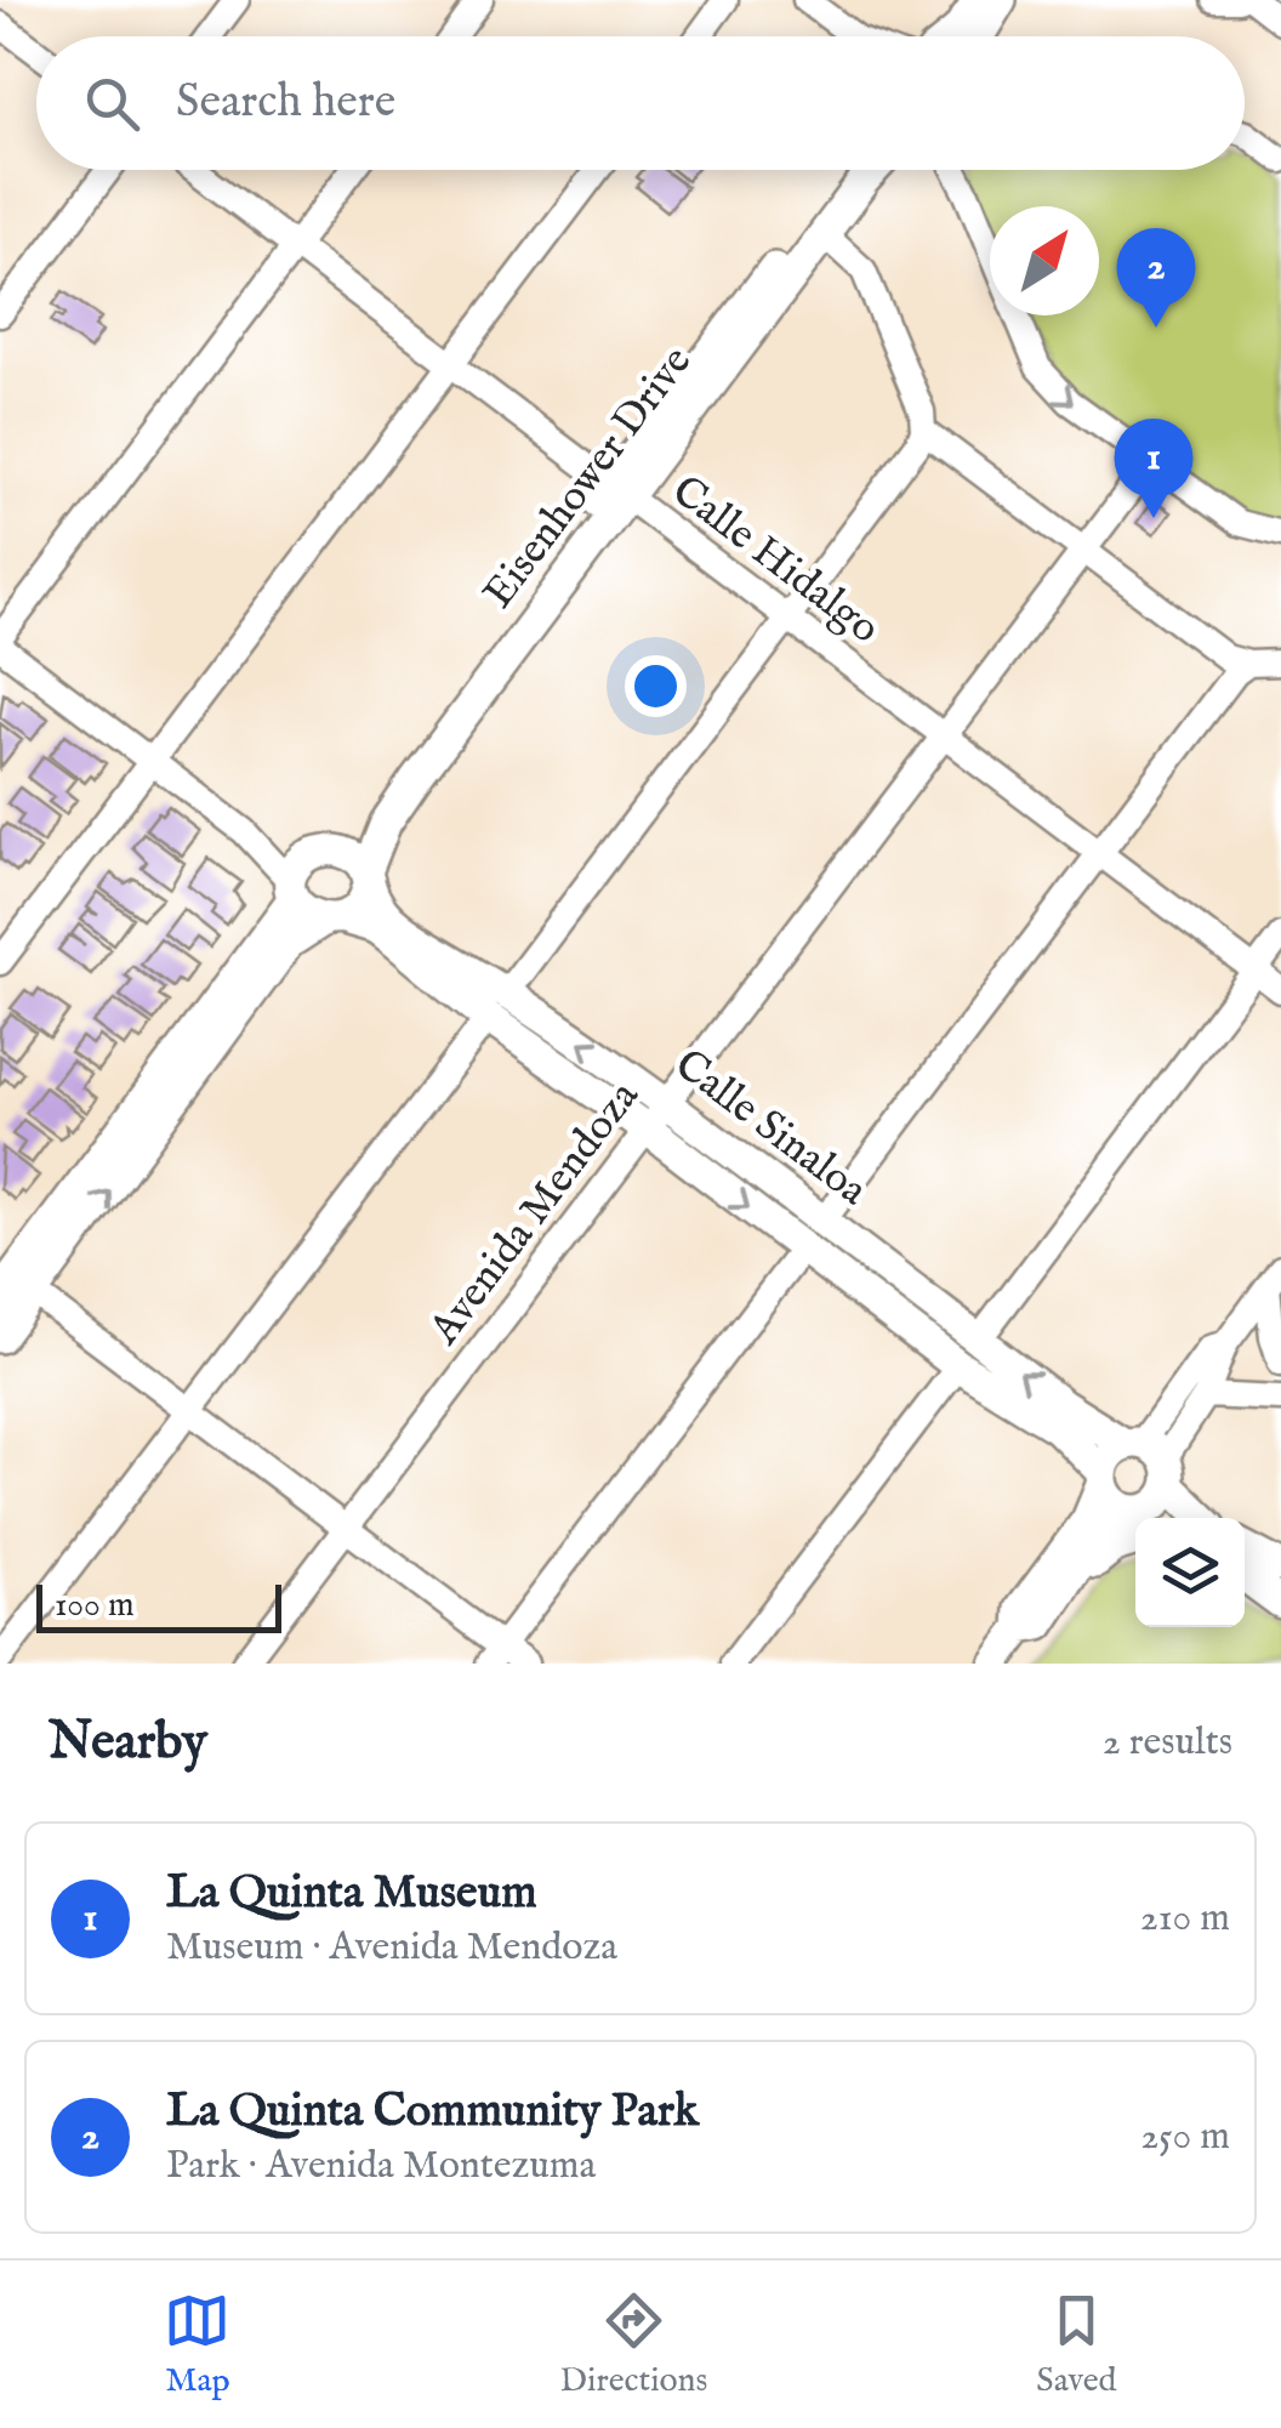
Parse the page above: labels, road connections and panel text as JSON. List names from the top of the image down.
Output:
{
  "streets": {
    "main road": ["Eisenhower Drive", "Calle Sinaloa"],
    "street": ["Calle Hidalgo", "Avenida Mendoza"]
  },
  "crossings": [
    ["Eisenhower Drive", "Calle Hidalgo"],
    ["Eisenhower Drive", "Calle Sinaloa"],
    ["Calle Hidalgo", "Avenida Mendoza"],
    ["Calle Sinaloa", "Avenida Mendoza"]
  ],
  "scale_bar": "100 m",
  "north": "top right",
  "page": {
    "search": "Search here",
    "pins": ["2", "1"],
    "scale": "100 m",
    "heading": ["Nearby", "2 results"],
    "list": [
      {
        "mark": "1",
        "name": "La Quinta Museum",
        "note": "Museum · Avenida Mendoza",
        "value": "210 m"
      },
      {
        "mark": "2",
        "name": "La Quinta Community Park",
        "note": "Park · Avenida Montezuma",
        "value": "250 m"
      }
    ],
    "nav": ["Map", "Directions", "Saved"]
  }
}
